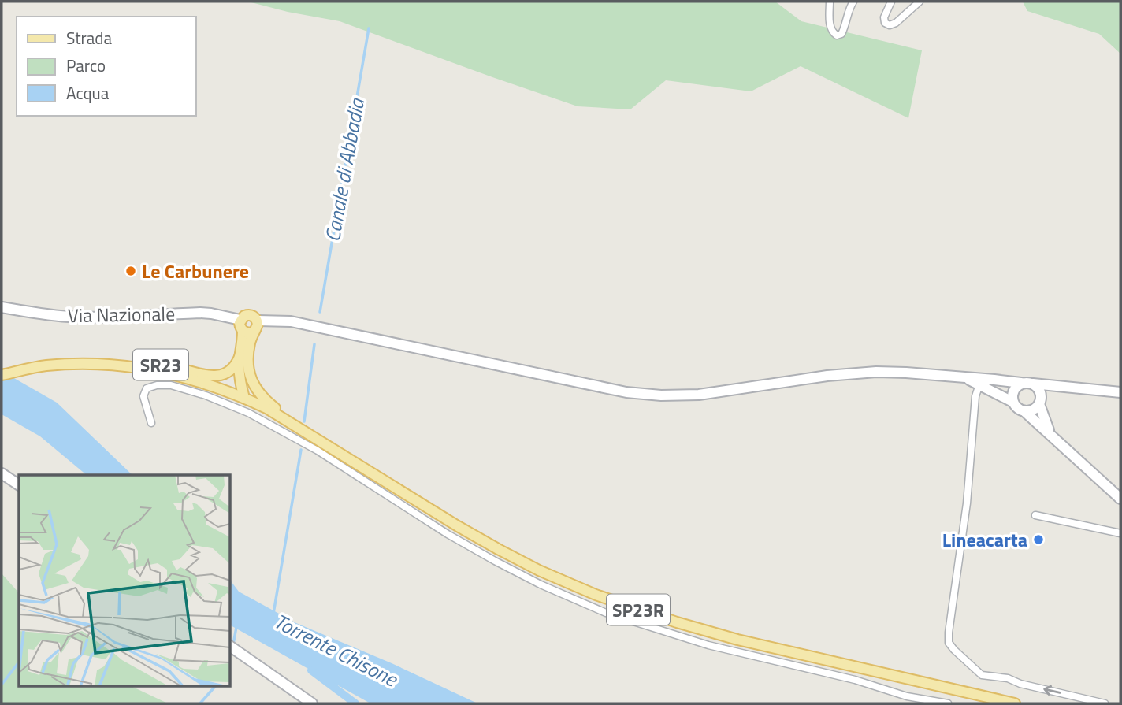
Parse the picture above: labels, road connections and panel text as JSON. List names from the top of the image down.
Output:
{
  "streets": {
    "main road": ["Via Nazionale", "SR23", "SP23R"]
  },
  "crossings": [
    ["SR23", "SP23R"]
  ],
  "water": ["Canale di Abbadia", "Torrente Chisone"],
  "places": ["Le Carbunere", "Lineacarta"],
  "legend": ["Strada", "Parco", "Acqua"]
}
